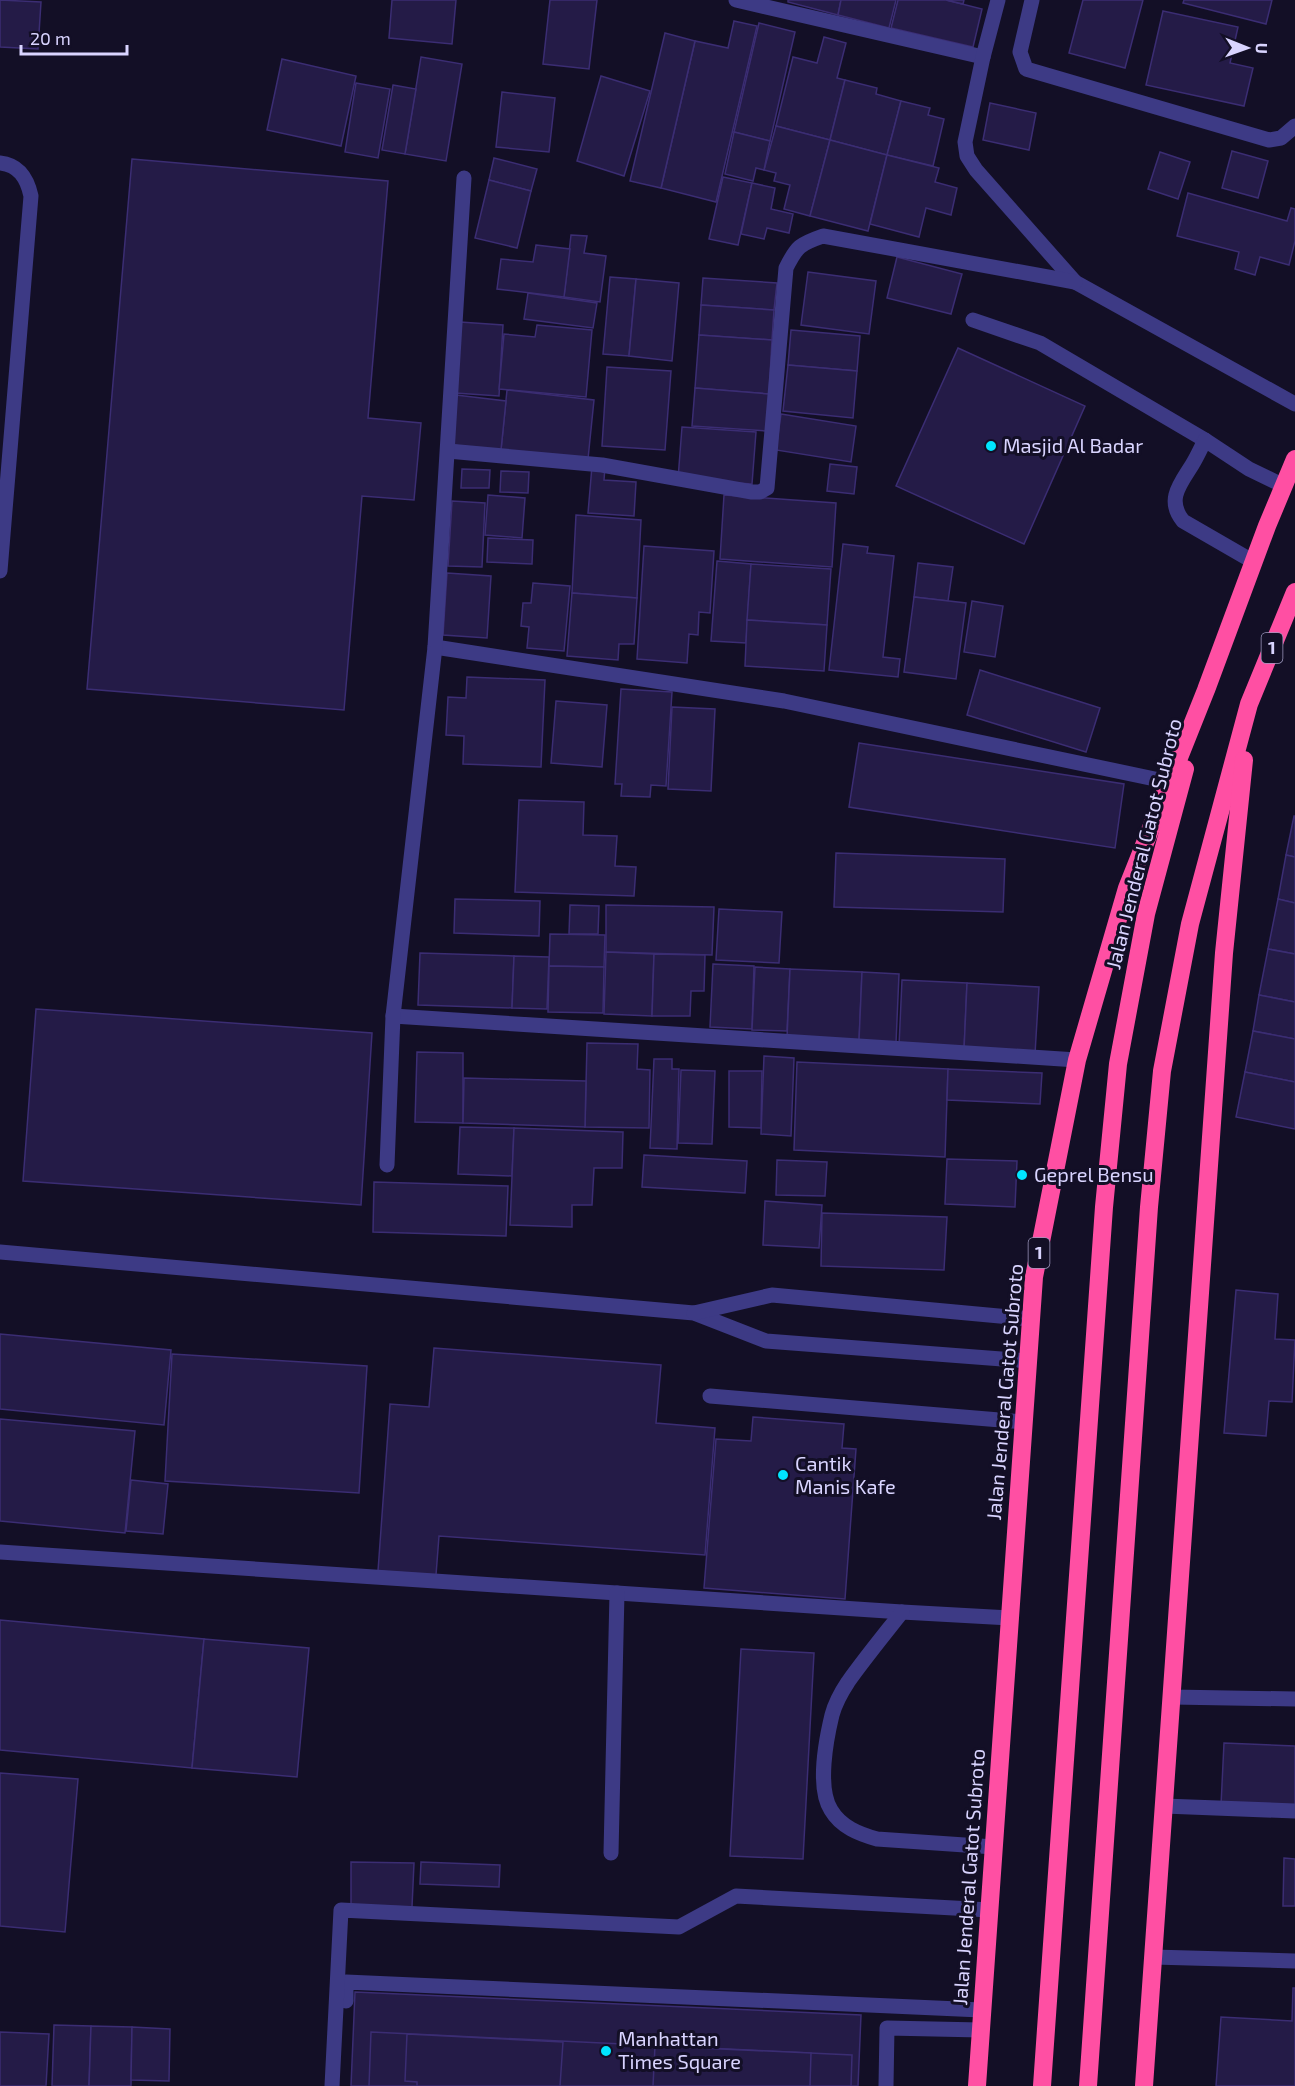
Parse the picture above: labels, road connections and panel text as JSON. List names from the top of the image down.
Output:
{
  "streets": {
    "highway": ["1", "Jalan Jenderal Gatot Subroto"]
  },
  "places": [
    "Masjid Al Badar",
    "Geprel Bensu",
    "Cantik Manis Kafe",
    "Manhattan Times Square"
  ],
  "scale_bar": "20 m",
  "north": "right"
}
